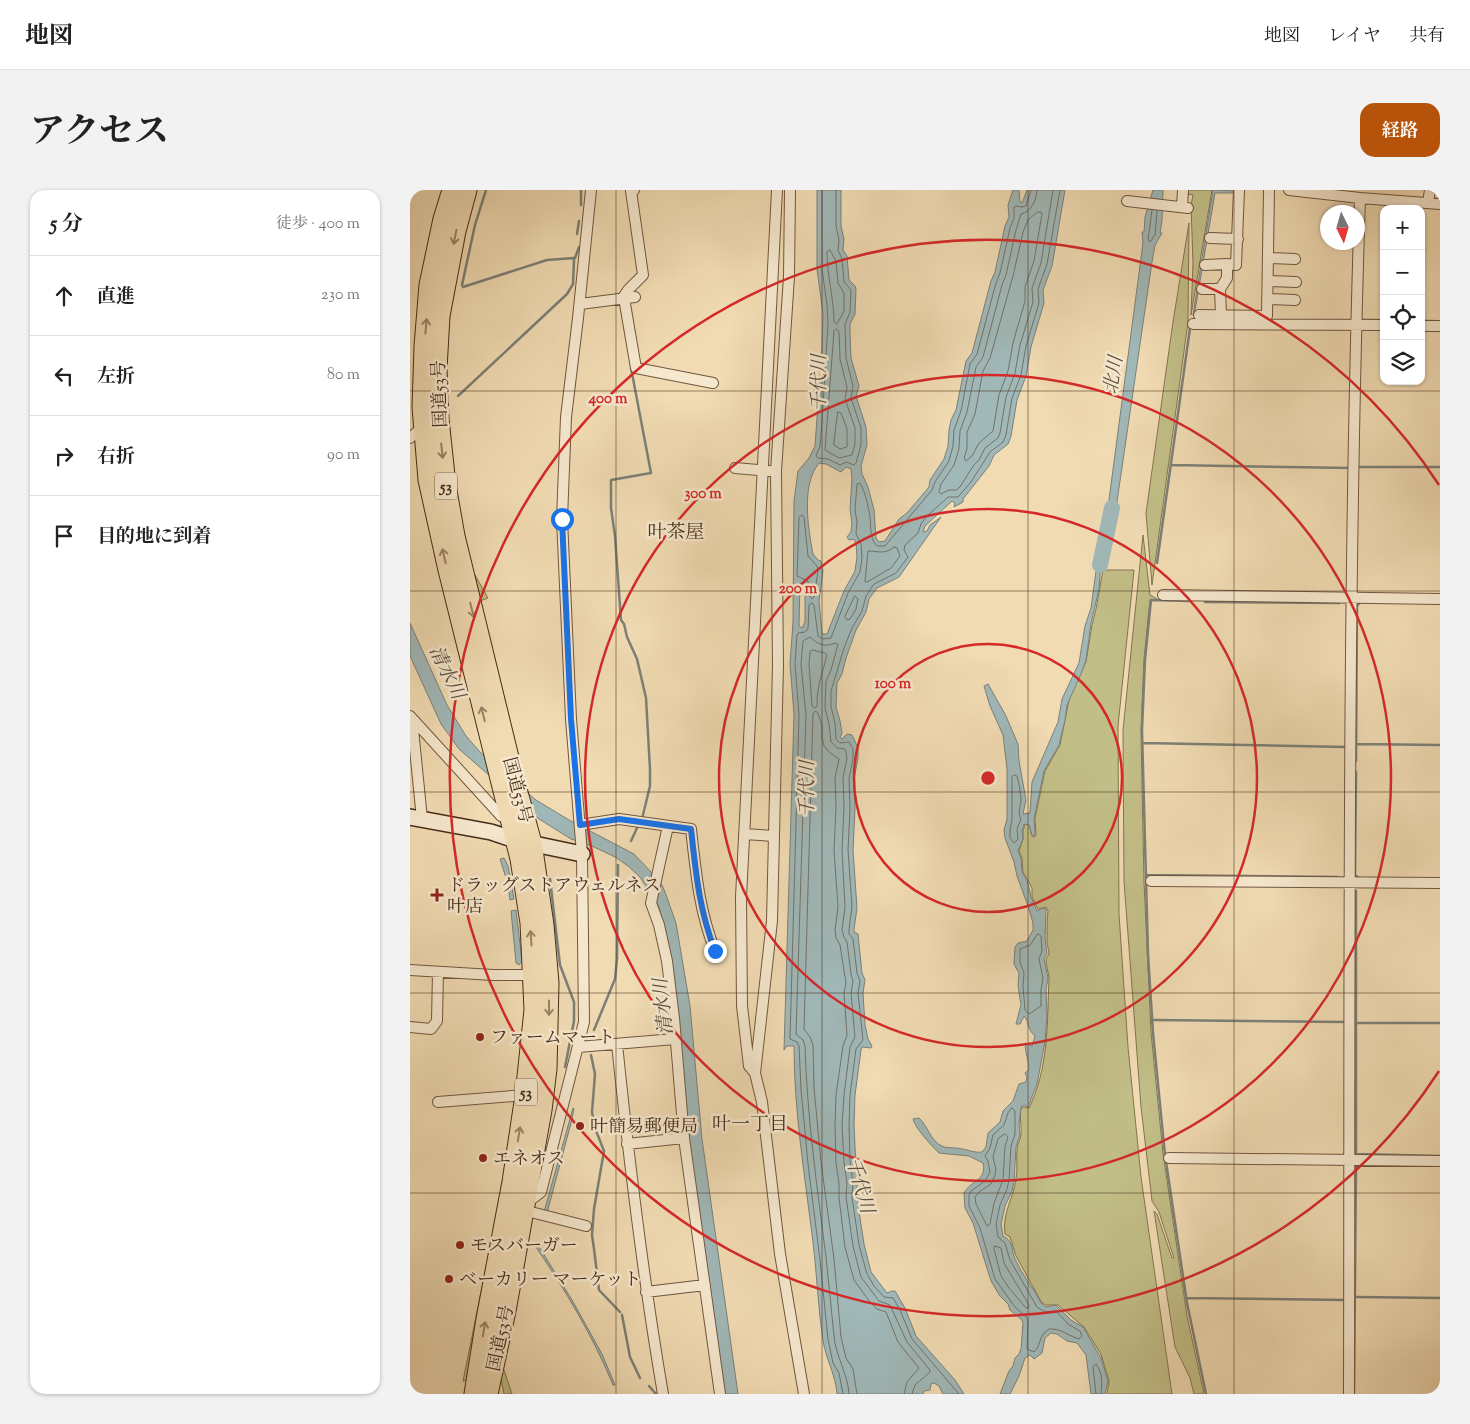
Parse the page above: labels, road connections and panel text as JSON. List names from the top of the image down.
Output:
{
  "streets": {
    "highway": ["国道53号", "53"]
  },
  "districts": ["叶茶屋", "叶一丁目"],
  "water": ["北川", "千代川", "清水川"],
  "places": {
    "health": ["ドラッグストアウェルネス 叶店"],
    "other": [
      "ファームマート",
      "叶簡易郵便局",
      "エネオス",
      "モスバーガー",
      "ベーカリー マーケット"
    ]
  },
  "north": "bottom",
  "page": {
    "header": "地図",
    "nav": ["地図", "レイヤ", "共有"],
    "title": "アクセス",
    "buttons": "経路",
    "heading": ["5 分", "徒歩 · 400 m"],
    "map_buttons": ["+", "−"],
    "list": [
      ["直進", "230 m"],
      ["左折", "80 m"],
      ["右折", "90 m"],
      "目的地に到着"
    ]
  },
  "rings": [
    "400 m",
    "300 m",
    "200 m",
    "100 m"
  ]
}
